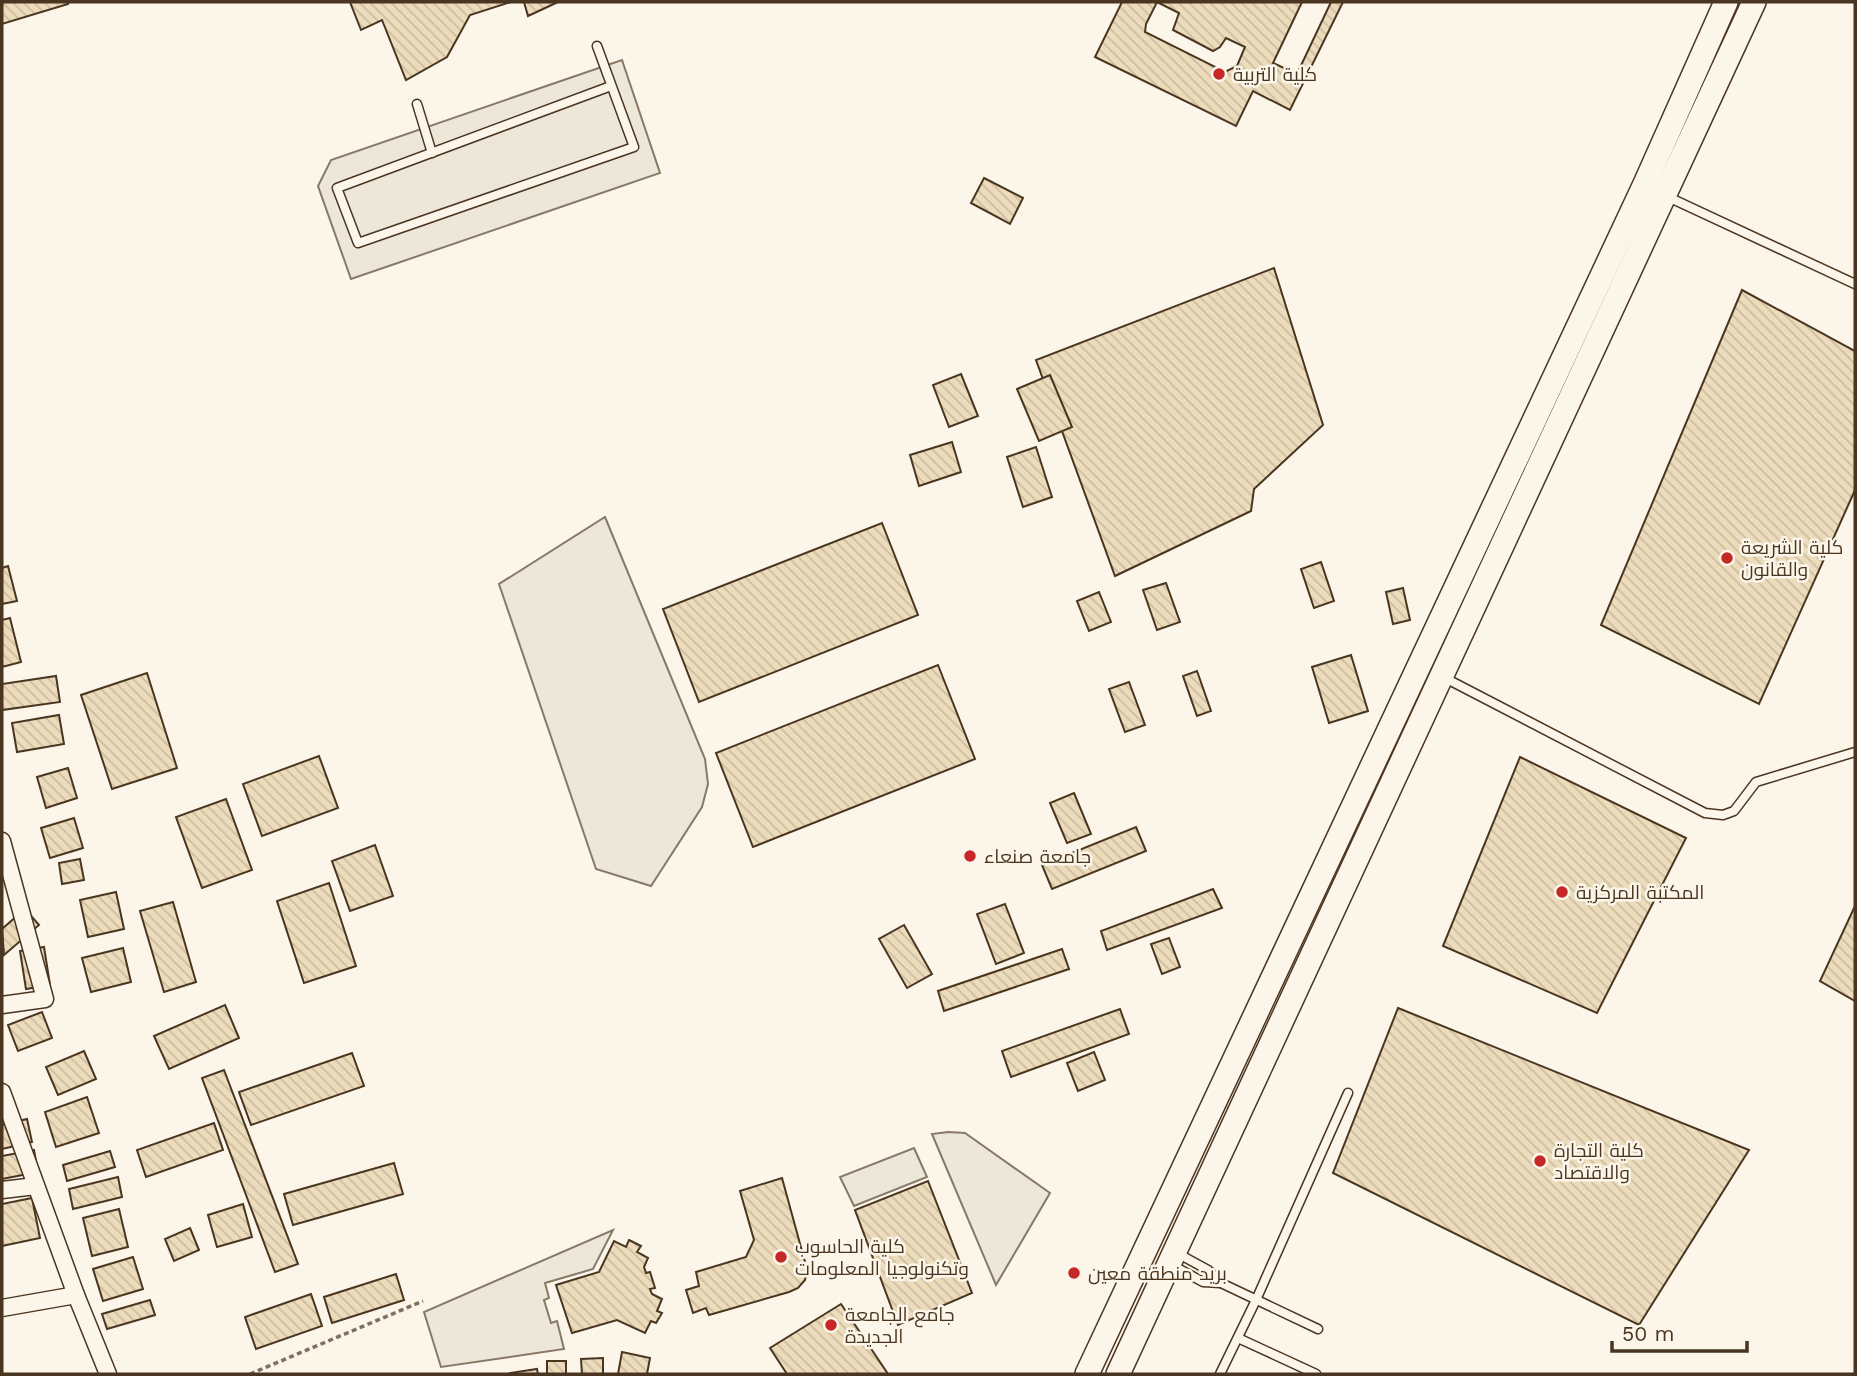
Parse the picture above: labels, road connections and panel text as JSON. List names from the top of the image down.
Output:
{
  "places": [
    "كلية التربية",
    "كلية الشريعة والقانون",
    "جامعة صنعاء",
    "المكتبة المركزية",
    "كلية التجارة والاقتصاد",
    "كلية الحاسوب وتكنولوجيا المعلومات",
    "بريد منطقة معين",
    "جامع الجامعة الجديدة"
  ],
  "scale_bar": "50 m"
}
